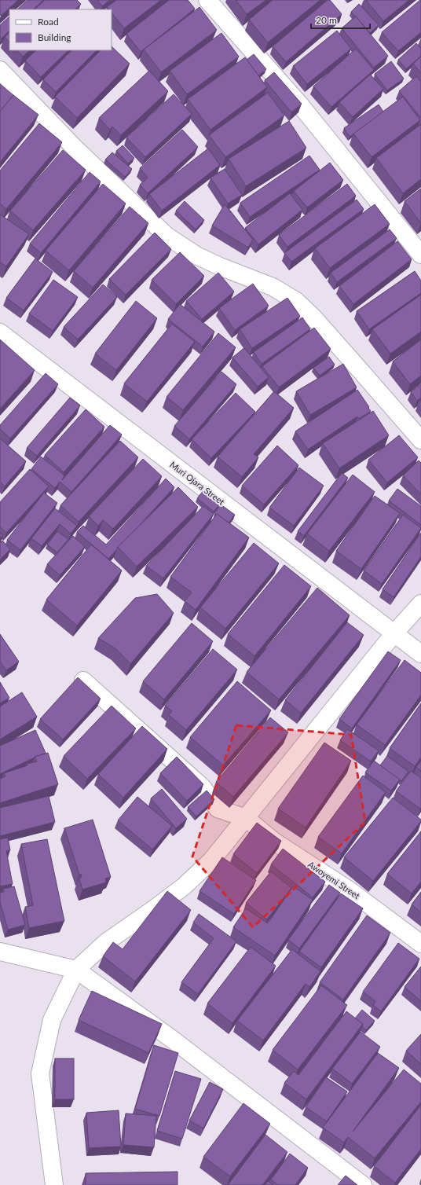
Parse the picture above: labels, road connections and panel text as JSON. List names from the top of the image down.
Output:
{
  "streets": {
    "street": ["Muri Ojara Street", "Awoyemi Street"]
  },
  "legend": ["Road", "Building"],
  "scale_bar": "20 m"
}
